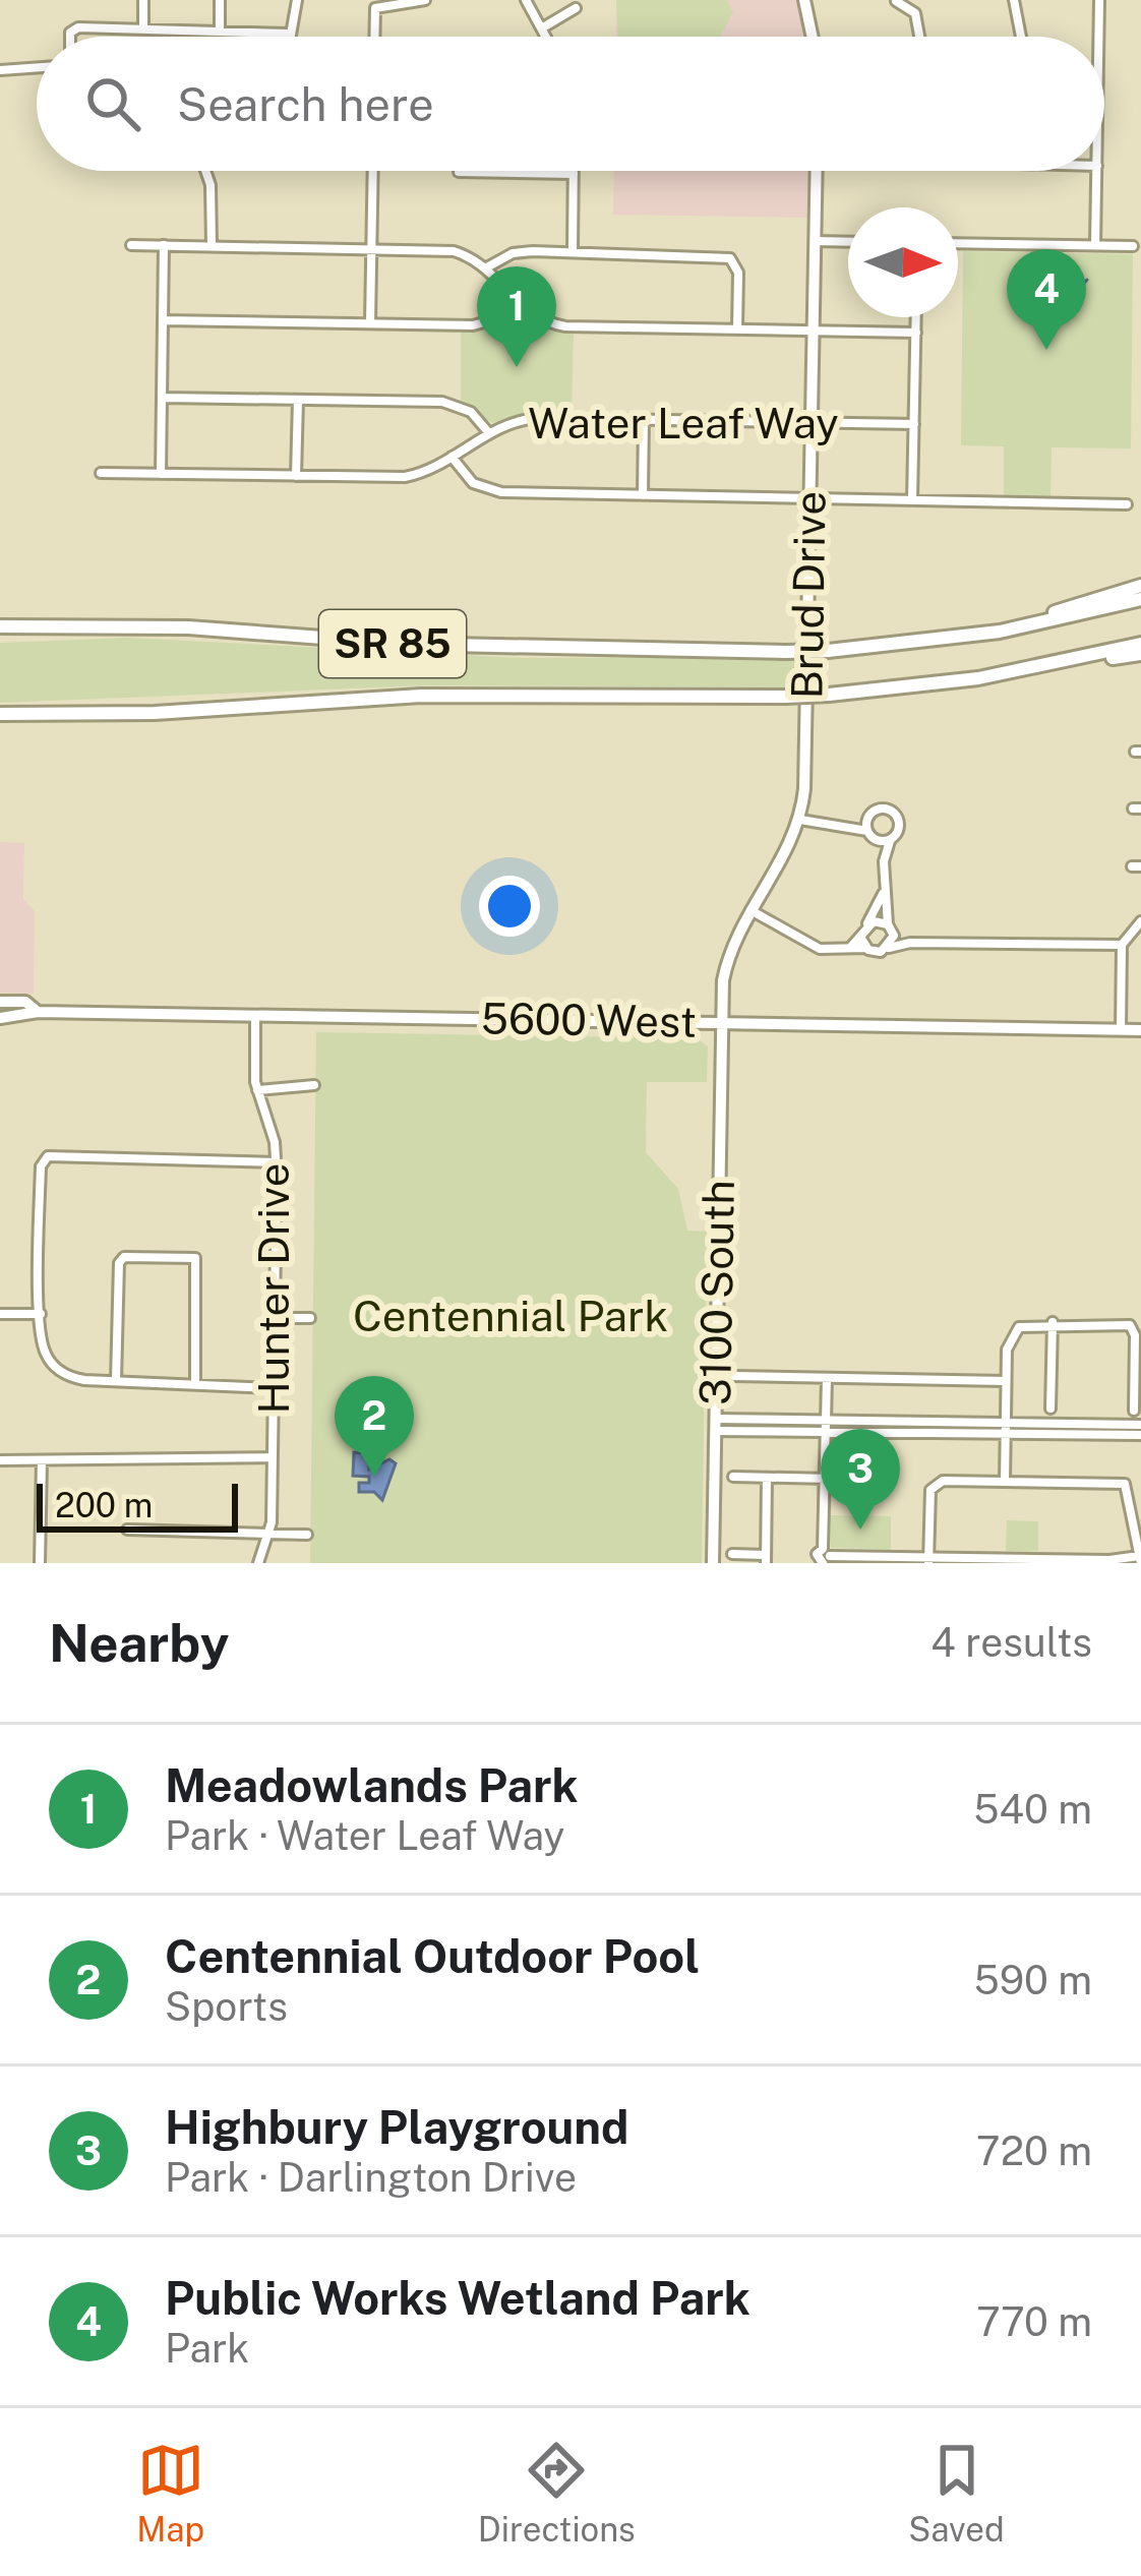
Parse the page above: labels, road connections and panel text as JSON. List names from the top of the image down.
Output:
{
  "streets": {
    "highway": ["SR 85"],
    "main road": ["Brud Drive", "5600 West", "3100 South"],
    "street": ["Water Leaf Way", "Hunter Drive"]
  },
  "crossings": [
    ["Water Leaf Way", "Brud Drive"],
    ["Brud Drive", "5600 West"],
    ["Brud Drive", "3100 South"],
    ["5600 West", "Hunter Drive"],
    ["5600 West", "3100 South"]
  ],
  "parks": ["Centennial Park"],
  "scale_bar": "200 m",
  "north": "right",
  "page": {
    "search": "Search here",
    "pins": [
      "4",
      "1",
      "2",
      "3"
    ],
    "scale": "200 m",
    "heading": ["Nearby", "4 results"],
    "list": [
      {
        "mark": "1",
        "name": "Meadowlands Park",
        "note": "Park · Water Leaf Way",
        "value": "540 m"
      },
      {
        "mark": "2",
        "name": "Centennial Outdoor Pool",
        "note": "Sports",
        "value": "590 m"
      },
      {
        "mark": "3",
        "name": "Highbury Playground",
        "note": "Park · Darlington Drive",
        "value": "720 m"
      },
      {
        "mark": "4",
        "name": "Public Works Wetland Park",
        "note": "Park",
        "value": "770 m"
      }
    ],
    "nav": ["Map", "Directions", "Saved"]
  }
}
